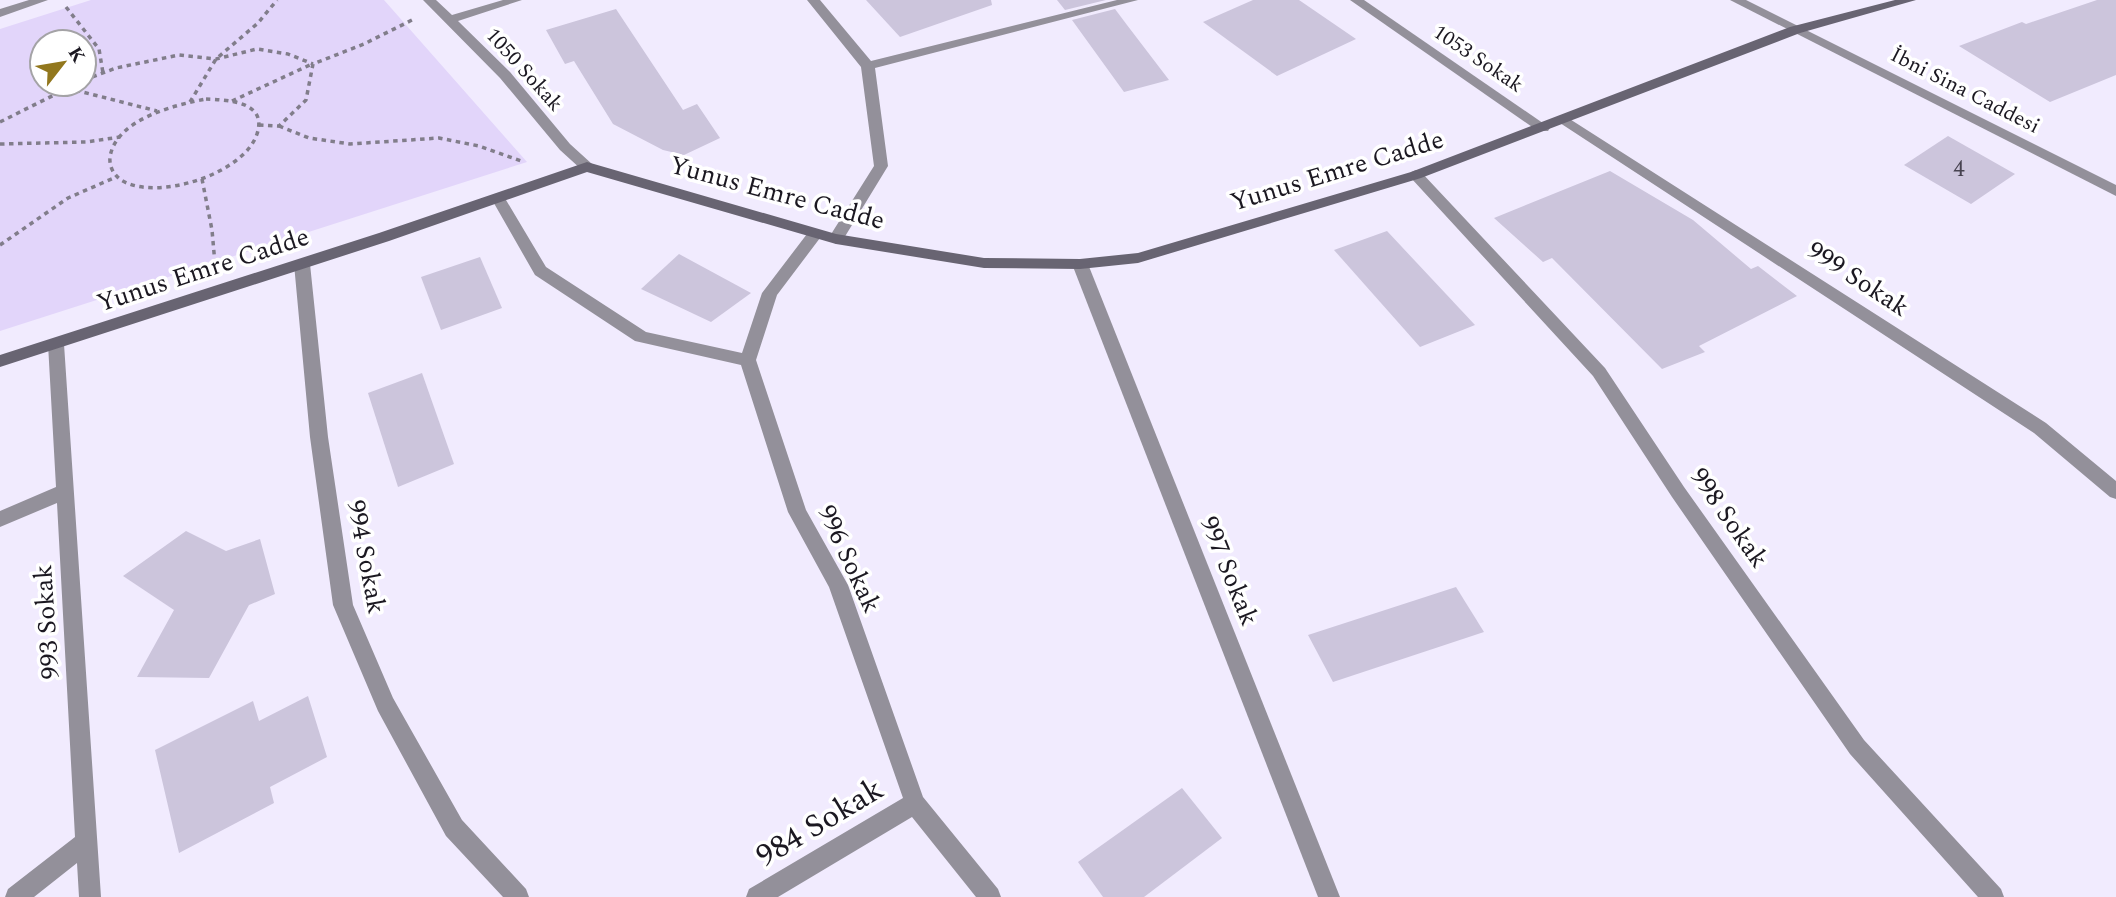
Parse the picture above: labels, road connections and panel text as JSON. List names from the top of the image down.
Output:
{
  "streets": {
    "street": [
      "1053 Sokak",
      "1050 Sokak",
      "İbni Sina Caddesi",
      "Yunus Emre Cadde",
      "999 Sokak",
      "998 Sokak",
      "994 Sokak",
      "996 Sokak",
      "997 Sokak",
      "993 Sokak",
      "984 Sokak"
    ]
  },
  "crossings": [
    ["1053 Sokak", "Yunus Emre Cadde"],
    ["1050 Sokak", "Yunus Emre Cadde"],
    ["İbni Sina Caddesi", "Yunus Emre Cadde"],
    ["Yunus Emre Cadde", "999 Sokak"],
    ["Yunus Emre Cadde", "998 Sokak"],
    ["Yunus Emre Cadde", "994 Sokak"],
    ["Yunus Emre Cadde", "997 Sokak"],
    ["Yunus Emre Cadde", "993 Sokak"],
    ["996 Sokak", "984 Sokak"]
  ],
  "house_numbers": ["4"],
  "north": "top right"
}
